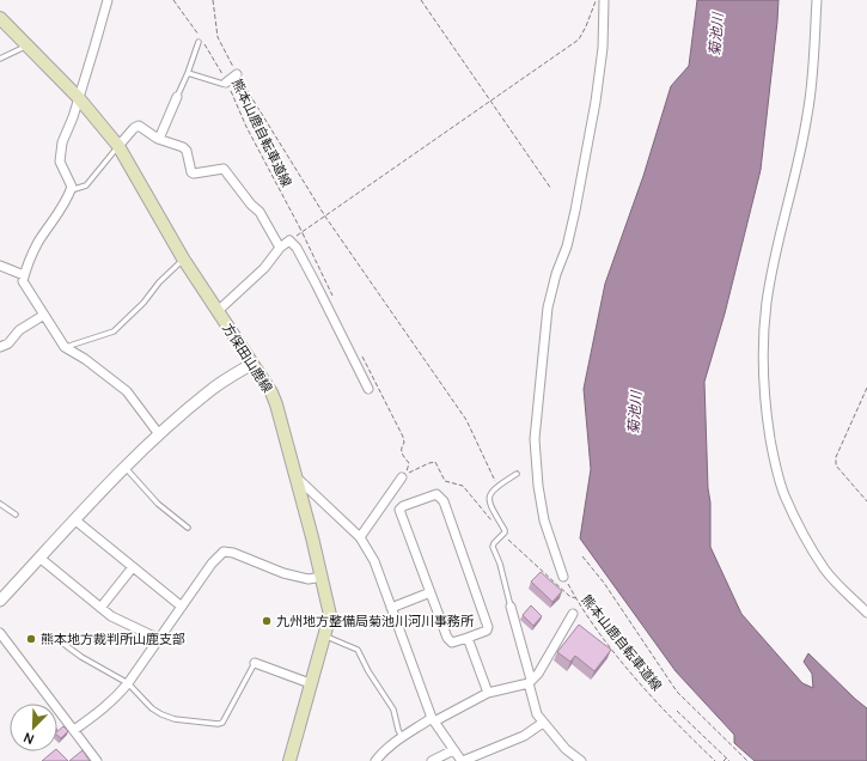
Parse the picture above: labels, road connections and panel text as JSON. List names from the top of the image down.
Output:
{
  "streets": {
    "main road": ["方保田山鹿線"],
    "path": ["熊本山鹿自転車道線"]
  },
  "water": ["菊池川"],
  "places": ["九州地方整備局菊池川河川事務所", "熊本地方裁判所山鹿支部"],
  "north": "bottom left"
}
